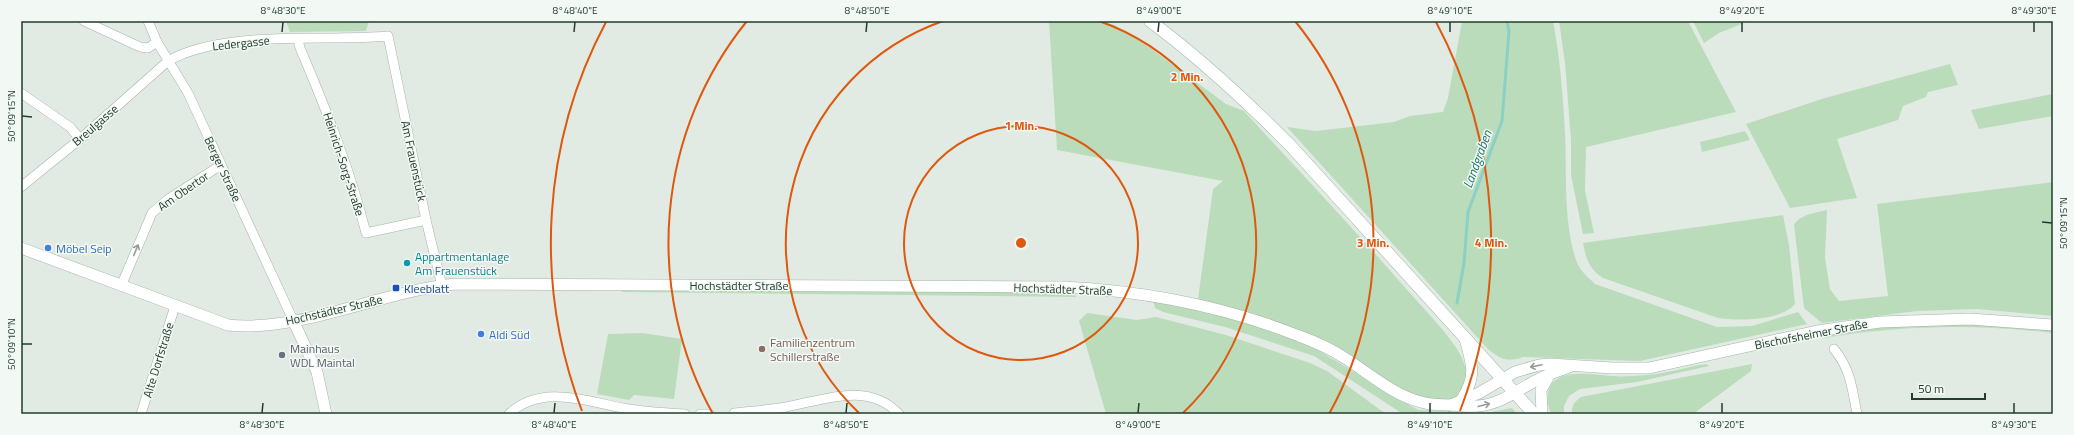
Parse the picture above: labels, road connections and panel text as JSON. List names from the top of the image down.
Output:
{
  "streets": {
    "street": [
      "Ledergasse",
      "Breulgasse",
      "Am Frauenstück",
      "Heinrich-Sorg-Straße",
      "Berger Straße",
      "Am Obertor",
      "Hochstädter Straße",
      "Bischofsheimer Straße",
      "Alte Dorfstraße"
    ]
  },
  "crossings": [
    ["Ledergasse", "Breulgasse"],
    ["Ledergasse", "Am Frauenstück"],
    ["Ledergasse", "Heinrich-Sorg-Straße"],
    ["Ledergasse", "Berger Straße"],
    ["Breulgasse", "Berger Straße"],
    ["Am Frauenstück", "Heinrich-Sorg-Straße"],
    ["Am Frauenstück", "Hochstädter Straße"],
    ["Berger Straße", "Am Obertor"],
    ["Berger Straße", "Hochstädter Straße"],
    ["Am Obertor", "Hochstädter Straße"],
    ["Hochstädter Straße", "Bischofsheimer Straße"],
    ["Hochstädter Straße", "Alte Dorfstraße"]
  ],
  "one_way": ["Am Obertor"],
  "water": ["Landgraben"],
  "places": {
    "other": [
      "Möbel Seip",
      "Appartmentanlage Am Frauenstück",
      "Aldi Süd",
      "Familienzentrum Schillerstraße",
      "Mainhaus WDL Maintal"
    ],
    "transit": ["Kleeblatt"]
  },
  "scale_bar": "50 m",
  "coordinates": [
    "8°48'30\"E",
    "8°48'40\"E",
    "8°48'50\"E",
    "8°49'00\"E",
    "8°49'10\"E",
    "8°49'20\"E",
    "8°49'30\"E",
    "50°09'15\"N",
    "50°09'10\"N"
  ],
  "rings": [
    "2 Min.",
    "1 Min.",
    "3 Min.",
    "4 Min."
  ]
}
